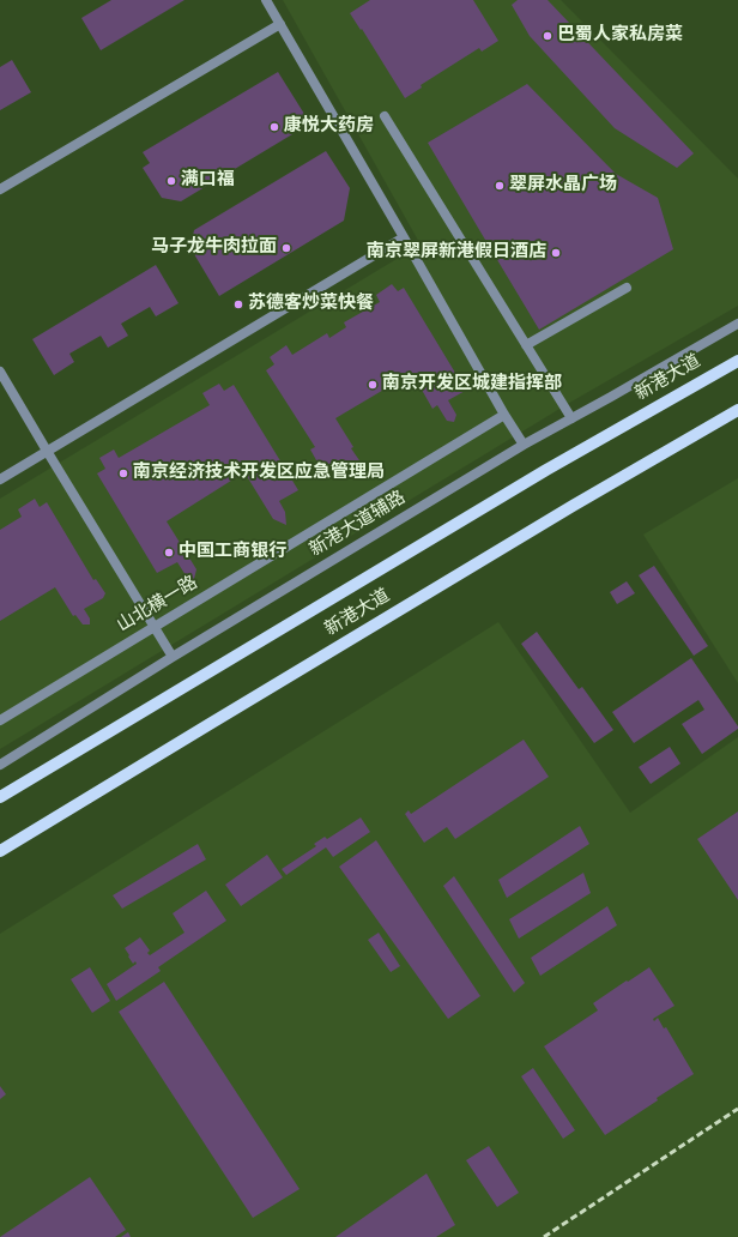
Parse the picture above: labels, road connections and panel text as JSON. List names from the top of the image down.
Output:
{
  "streets": {
    "main road": ["新港大道"],
    "street": ["新港大道辅路", "山北横一路"]
  },
  "places": [
    "巴蜀人家私房菜",
    "康悦大药房",
    "满口福",
    "翠屏水晶广场",
    "马子龙牛肉拉面",
    "南京翠屏新港假日酒店",
    "苏德客炒菜快餐",
    "南京开发区城建指挥部",
    "南京经济技术开发区应急管理局",
    "中国工商银行"
  ]
}
